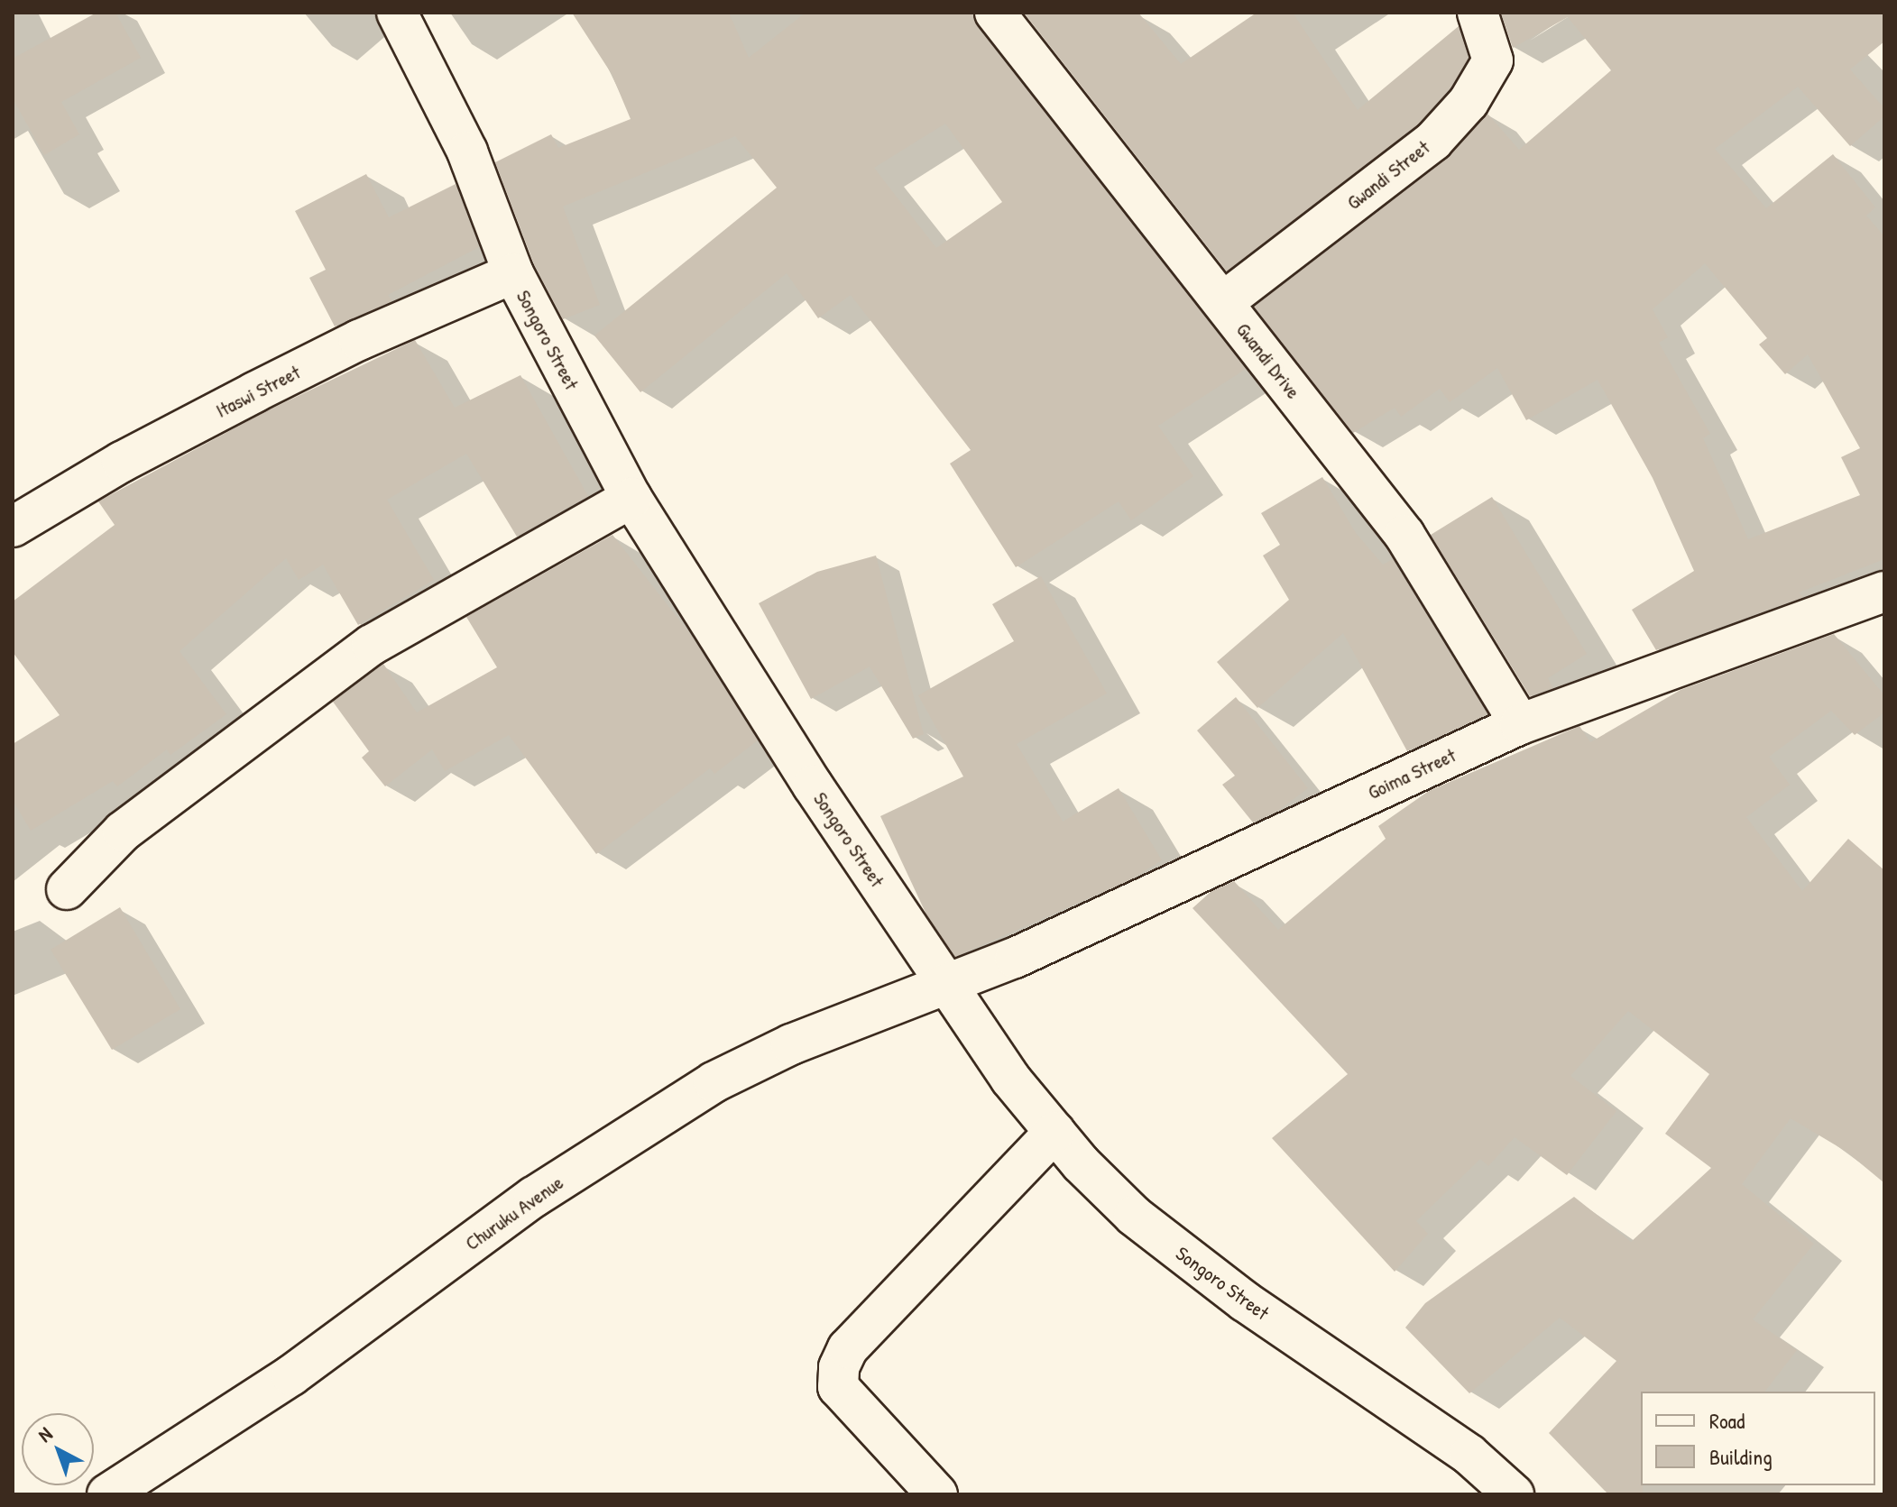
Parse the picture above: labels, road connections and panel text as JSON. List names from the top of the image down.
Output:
{
  "streets": {
    "street": [
      "Gwandi Street",
      "Songoro Street",
      "Gwandi Drive",
      "Itaswi Street",
      "Goima Street",
      "Churuku Avenue"
    ]
  },
  "crossings": [
    ["Gwandi Street", "Gwandi Drive"],
    ["Songoro Street", "Itaswi Street"],
    ["Songoro Street", "Goima Street"],
    ["Songoro Street", "Churuku Avenue"],
    ["Gwandi Drive", "Goima Street"],
    ["Goima Street", "Churuku Avenue"]
  ],
  "legend": ["Road", "Building"],
  "north": "top left"
}
